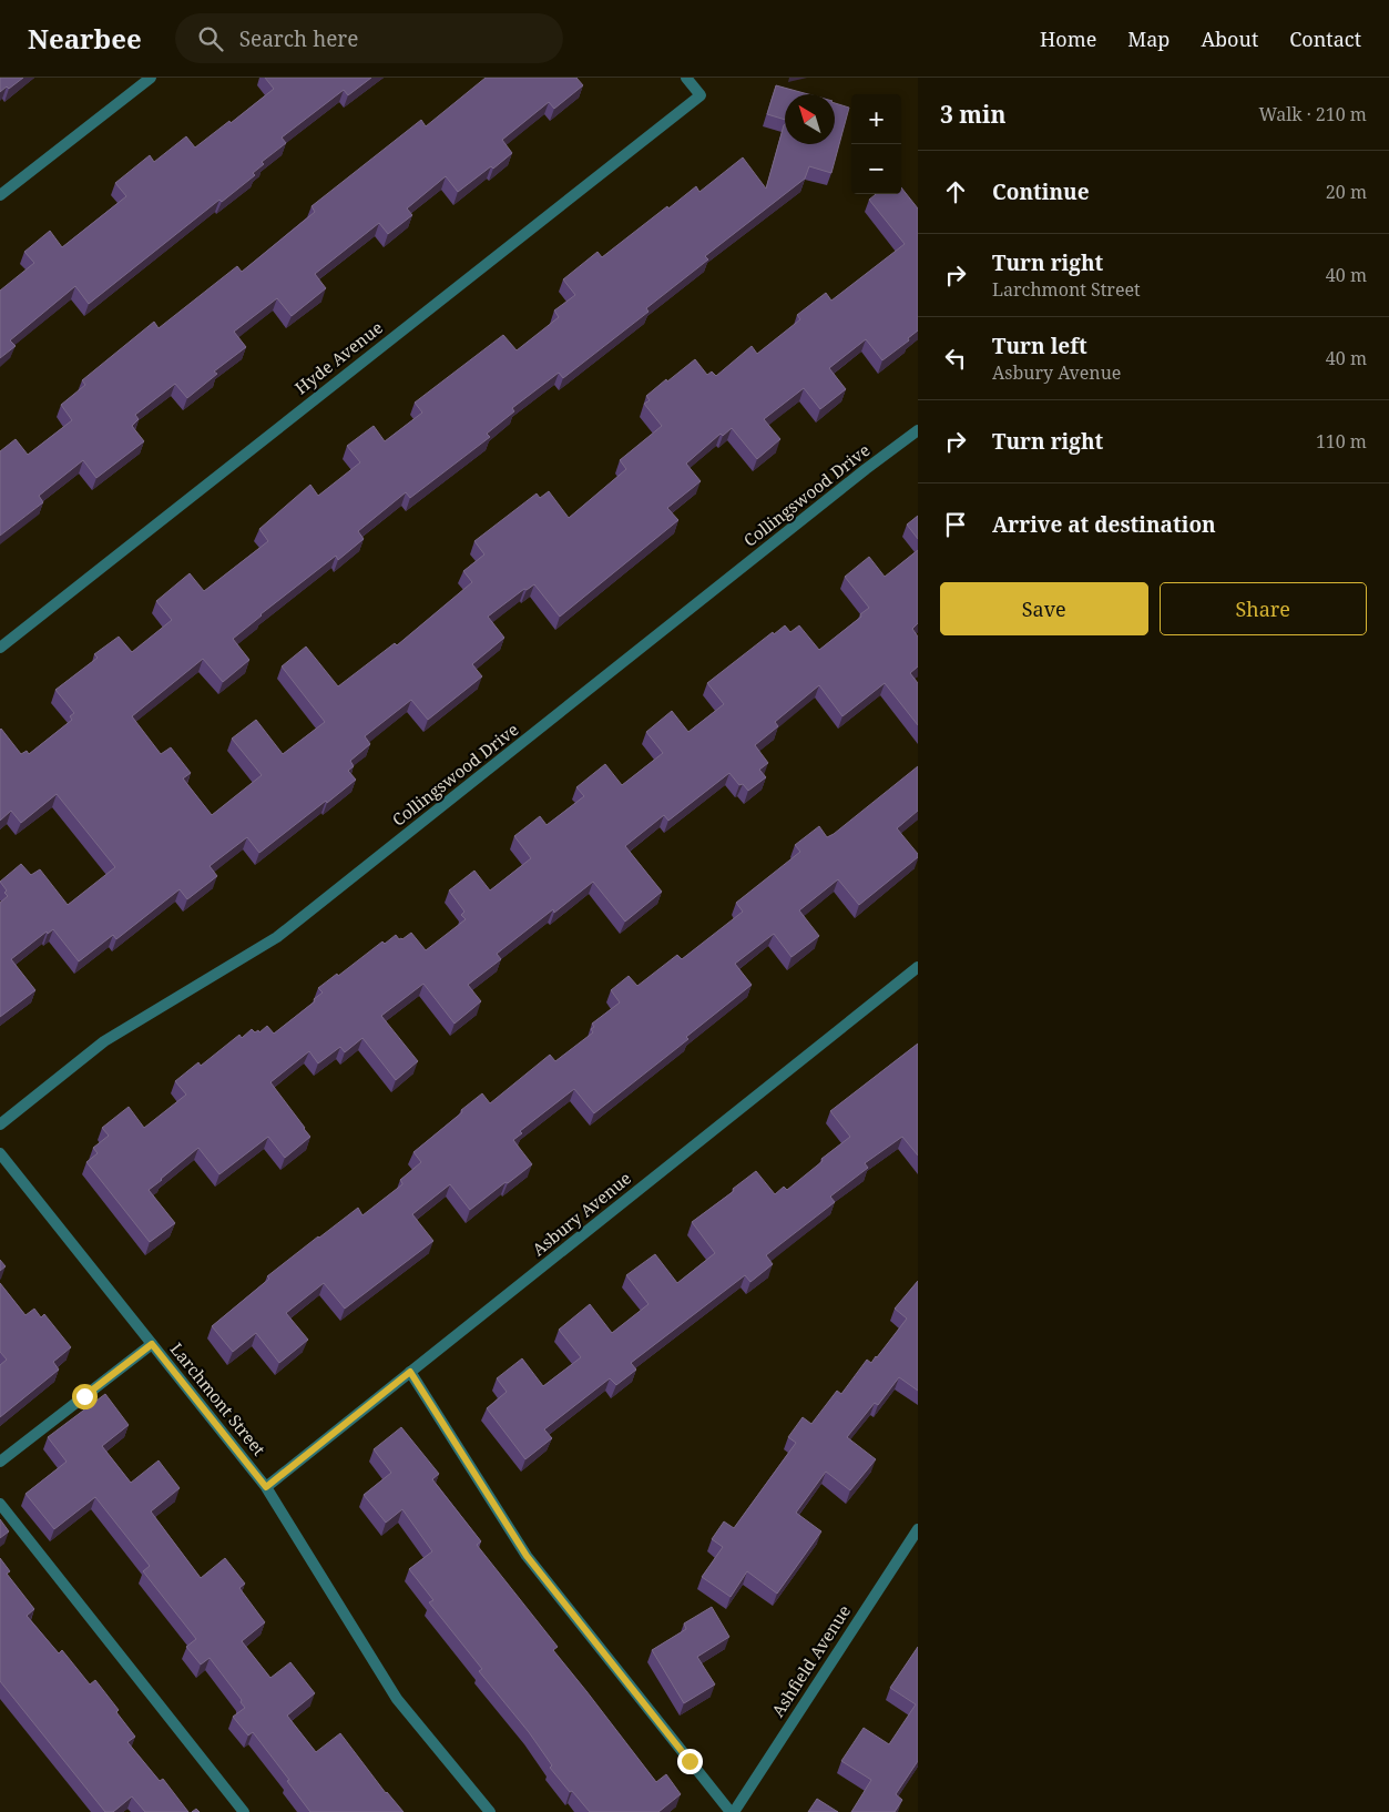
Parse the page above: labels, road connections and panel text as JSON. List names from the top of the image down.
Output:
{
  "streets": {
    "street": [
      "Hyde Avenue",
      "Collingswood Drive",
      "Asbury Avenue",
      "Larchmont Street",
      "Ashfield Avenue"
    ]
  },
  "crossings": [
    ["Asbury Avenue", "Larchmont Street"]
  ],
  "north": "top left",
  "page": {
    "header": "Nearbee",
    "search": "Search here",
    "nav": [
      "Home",
      "Map",
      "About",
      "Contact"
    ],
    "heading": ["3 min", "Walk · 210 m"],
    "map_buttons": ["+", "−"],
    "list": [
      ["Continue", "20 m"],
      ["Turn right", "Larchmont Street", "40 m"],
      ["Turn left", "Asbury Avenue", "40 m"],
      ["Turn right", "110 m"],
      "Arrive at destination"
    ],
    "buttons": ["Save", "Share"]
  }
}
